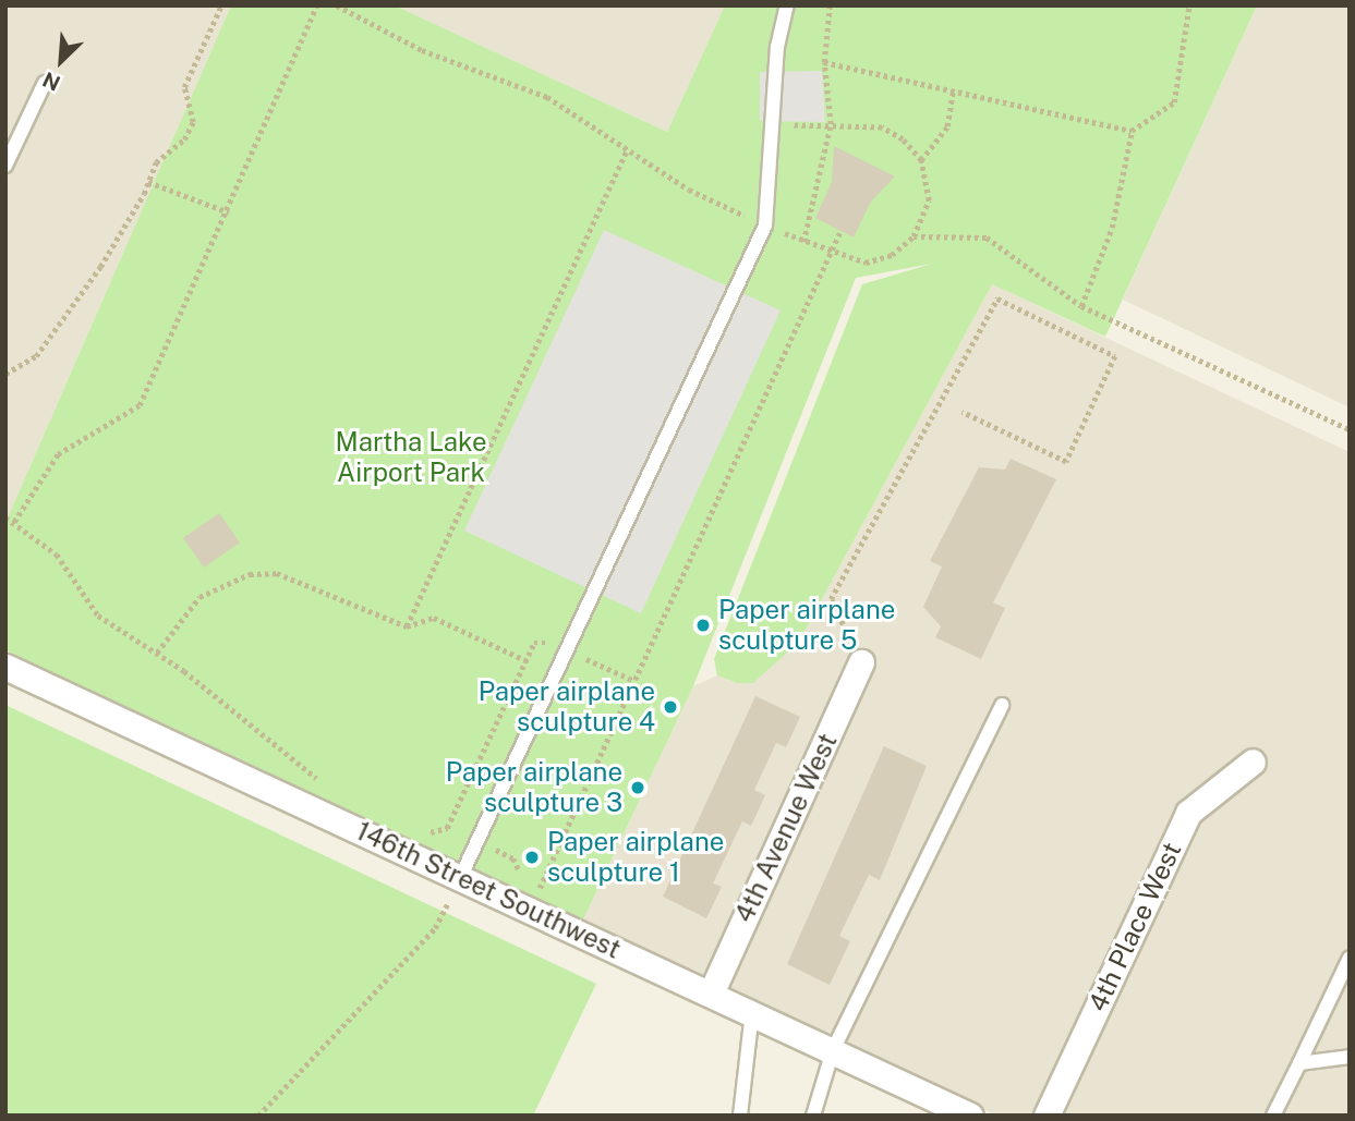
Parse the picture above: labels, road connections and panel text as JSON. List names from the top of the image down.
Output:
{
  "streets": {
    "street": ["4th Avenue West", "146th Street Southwest", "4th Place West"]
  },
  "crossings": [
    ["4th Avenue West", "146th Street Southwest"]
  ],
  "parks": ["Martha Lake Airport Park"],
  "places": [
    "Paper airplane sculpture 5",
    "Paper airplane sculpture 4",
    "Paper airplane sculpture 3",
    "Paper airplane sculpture 1"
  ],
  "north": "bottom left"
}
